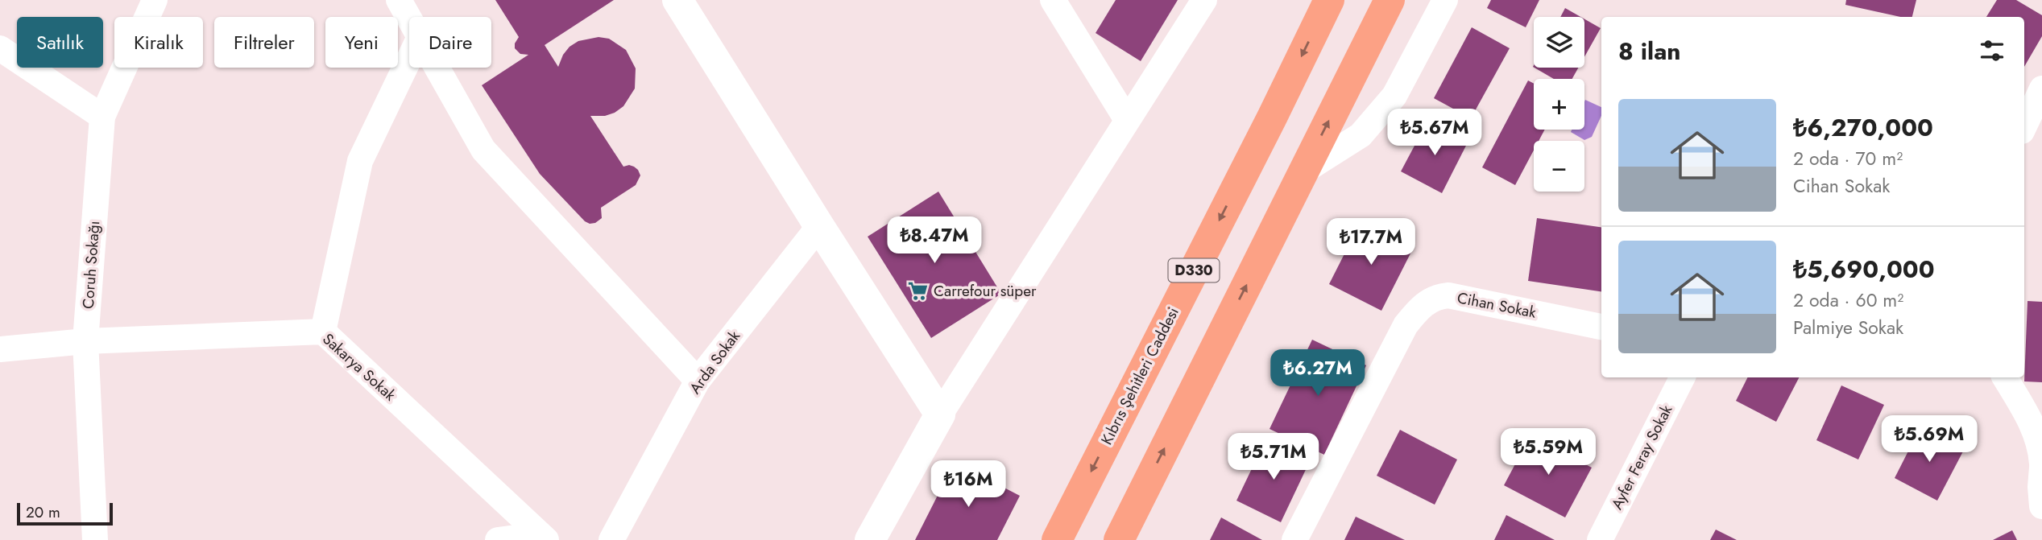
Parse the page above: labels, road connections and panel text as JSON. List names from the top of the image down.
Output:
{
  "streets": {
    "highway": ["D330", "Kıbrıs Şehitleri Caddesi"],
    "street": [
      "Coruh Sokağı",
      "Cihan Sokak",
      "Arda Sokak",
      "Sakarya Sokak",
      "Ayfer Feray Sokak"
    ]
  },
  "crossings": [
    ["Coruh Sokağı", "Sakarya Sokak"]
  ],
  "places": {
    "supermarket": ["Carrefour süper"]
  },
  "scale_bar": "20 m",
  "page": {
    "map_buttons": ["+", "−"],
    "chip": [
      "Satılık",
      "Kiralık",
      "Filtreler",
      "Yeni",
      "Daire"
    ],
    "heading": "8 ilan",
    "list": [
      {
        "name": "₺6,270,000",
        "note": "2 oda · 70 m² · Cihan Sokak"
      },
      {
        "name": "₺5,690,000",
        "note": "2 oda · 60 m² · Palmiye Sokak"
      }
    ],
    "price": [
      "₺5.67M",
      "₺8.47M",
      "₺17.7M",
      "₺6.27M",
      "₺5.69M",
      "₺5.59M",
      "₺5.71M",
      "₺16M"
    ],
    "scale": "20 m"
  }
}
